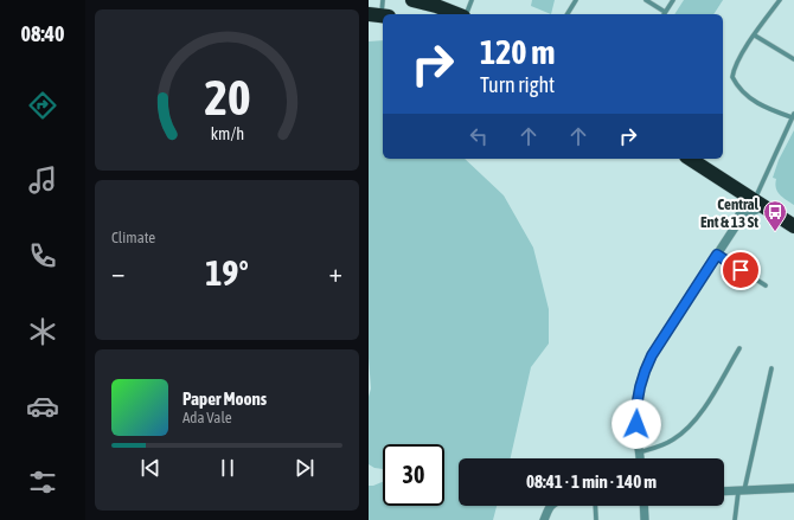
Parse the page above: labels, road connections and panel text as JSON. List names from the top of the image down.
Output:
{
  "places": {
    "bus stop": ["Central Ent & 13 St"]
  },
  "page": {
    "tabs": "08:40",
    "turn": ["120 m", "Turn right"],
    "tile": "Climate",
    "heat": ["−", "19°", "+"],
    "song": ["Paper Moons", "Ada Vale"],
    "limit": "30",
    "trip": "08:41 · 1 min · 140 m",
    "gauge": ["20", "km/h"]
  }
}
